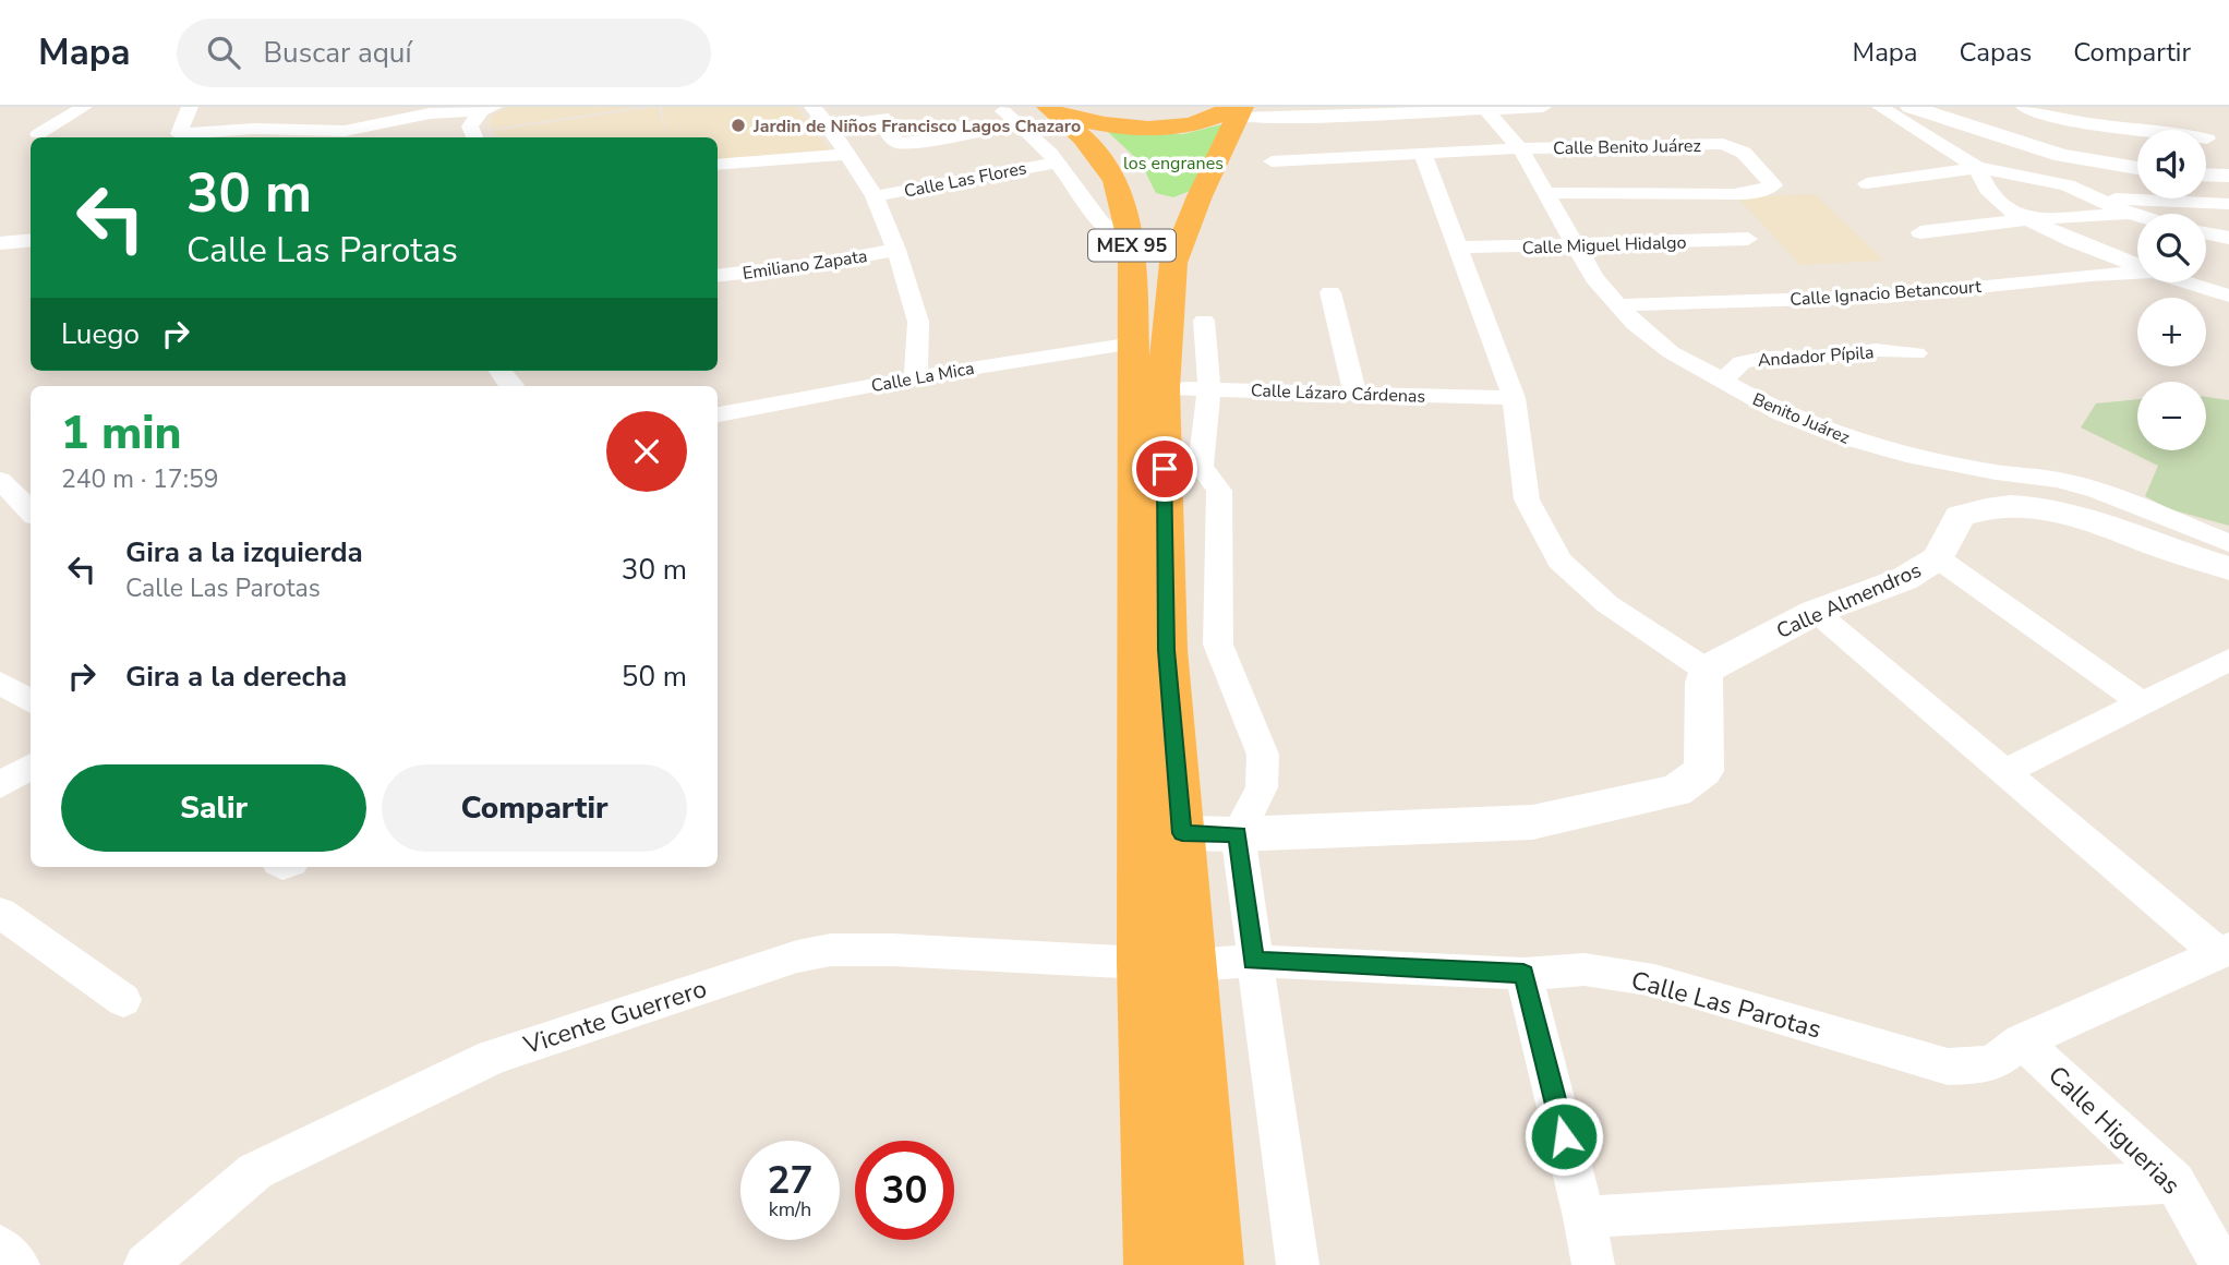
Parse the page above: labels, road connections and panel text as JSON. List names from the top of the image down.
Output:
{
  "streets": {
    "highway": ["MEX 95"],
    "street": [
      "Calle Benito Juárez",
      "Calle Las Flores",
      "Calle Miguel Hidalgo",
      "Emiliano Zapata",
      "Calle Ignacio Betancourt",
      "Andador Pípila",
      "Calle La Mica",
      "Calle Lázaro Cárdenas",
      "Benito Juárez",
      "Calle Almendros",
      "Calle Las Parotas",
      "Vicente Guerrero",
      "Calle Higuerias"
    ]
  },
  "crossings": [
    ["Calle Benito Juárez", "Benito Juárez"],
    ["Calle Miguel Hidalgo", "Benito Juárez"],
    ["MEX 95", "Calle La Mica"],
    ["MEX 95", "Calle Lázaro Cárdenas"],
    ["MEX 95", "Calle Las Parotas"],
    ["MEX 95", "Vicente Guerrero"],
    ["Calle Ignacio Betancourt", "Benito Juárez"],
    ["Andador Pípila", "Benito Juárez"],
    ["Calle Las Parotas", "Calle Higuerias"]
  ],
  "parks": ["los engranes"],
  "places": ["Jardin de Niños Francisco Lagos Chazaro"],
  "page": {
    "header": "Mapa",
    "search": "Buscar aquí",
    "nav": ["Mapa", "Capas", "Compartir"],
    "map_buttons": ["+", "−"],
    "turn": ["30 m", "Calle Las Parotas"],
    "then": "Luego",
    "heading": ["1 min", "240 m · 17:59"],
    "list": [
      {
        "name": "Gira a la izquierda",
        "note": "Calle Las Parotas",
        "value": "30 m"
      },
      {
        "name": "Gira a la derecha",
        "value": "50 m"
      }
    ],
    "buttons": ["Salir", "Compartir"],
    "speed": "27 km/h",
    "limit": "30"
  }
}
